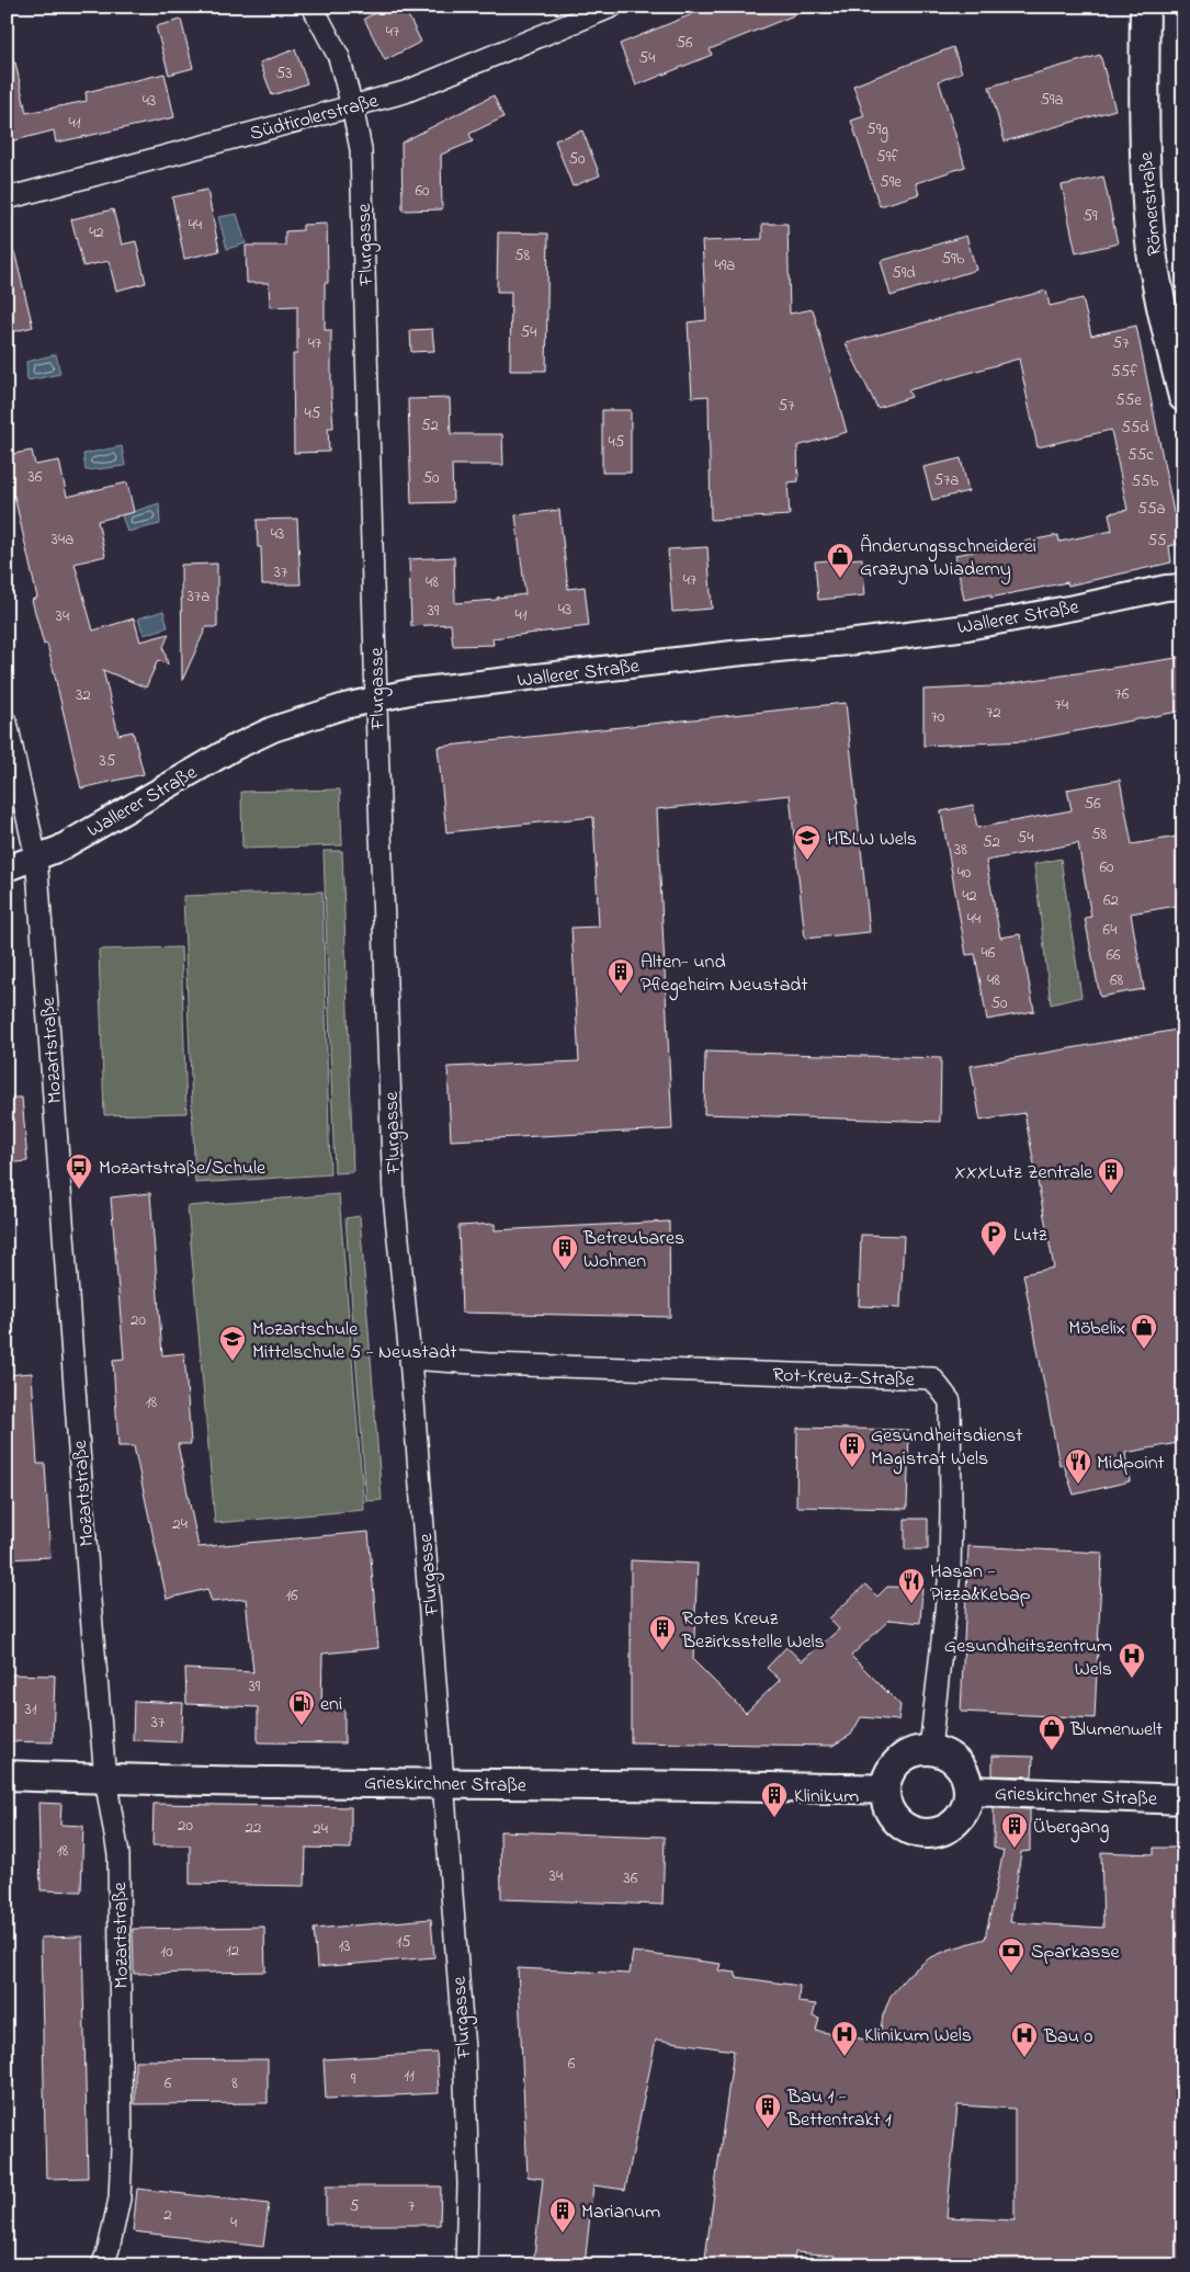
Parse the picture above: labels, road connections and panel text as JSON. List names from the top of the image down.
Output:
{
  "streets": {
    "main road": ["Römerstraße", "Grieskirchner Straße"],
    "street": [
      "Südtirolerstraße",
      "Flurgasse",
      "Wallerer Straße",
      "Mozartstraße",
      "Rot-Kreuz-Straße"
    ]
  },
  "crossings": [
    ["Südtirolerstraße", "Flurgasse"],
    ["Flurgasse", "Wallerer Straße"],
    ["Flurgasse", "Rot-Kreuz-Straße"],
    ["Flurgasse", "Grieskirchner Straße"],
    ["Wallerer Straße", "Mozartstraße"],
    ["Mozartstraße", "Grieskirchner Straße"],
    ["Rot-Kreuz-Straße", "Grieskirchner Straße"]
  ],
  "places": {
    "shop": ["Änderungsschneiderei Grazyna Wiaderny", "Möbelix", "Blumenwelt"],
    "school or university": ["HBLW Wels", "Mozartschule Mittelschule 5 - Neustadt"],
    "building": [
      "Alten- und Pflegeheim Neustadt",
      "XXXLutz Zentrale",
      "Betreubares Wohnen",
      "Gesundheitsdienst Magistrat Wels",
      "Rotes Kreuz Bezirksstelle Wels",
      "Klinikum",
      "Übergang",
      "Bau 1 - Bettentrakt 1",
      "Marianum"
    ],
    "bus stop": ["Mozartstraße/Schule"],
    "parking": ["Lutz"],
    "restaurant": ["Midpoint", "Hasan - Pizza&Kebap"],
    "hospital": ["Gesundheitszentrum Wels", "Klinikum Wels", "Bau 0"],
    "fuel station": ["eni"],
    "bank": ["Sparkasse"]
  },
  "house_numbers": [
    "47",
    "56",
    "54",
    "53",
    "59a",
    "43",
    "41",
    "59g",
    "59f",
    "50",
    "59e",
    "60",
    "59",
    "44",
    "42",
    "58",
    "59b",
    "49a",
    "59d",
    "54",
    "47",
    "57",
    "55f",
    "55e",
    "57",
    "45",
    "52",
    "55d",
    "45",
    "55c",
    "36",
    "50",
    "57a",
    "55b",
    "55a",
    "43",
    "34a",
    "55",
    "37",
    "47",
    "48",
    "37a",
    "43",
    "39",
    "41",
    "34",
    "76",
    "32",
    "74",
    "72",
    "70",
    "35",
    "56",
    "58",
    "54",
    "52",
    "38",
    "60",
    "40",
    "42",
    "62",
    "44",
    "64",
    "46",
    "66",
    "48",
    "68",
    "50",
    "20",
    "18",
    "24",
    "16",
    "39",
    "31",
    "37",
    "20",
    "22",
    "24",
    "18",
    "34",
    "36",
    "15",
    "13",
    "12",
    "10",
    "6",
    "11",
    "9",
    "6",
    "8",
    "5",
    "7",
    "2",
    "4"
  ]
}
